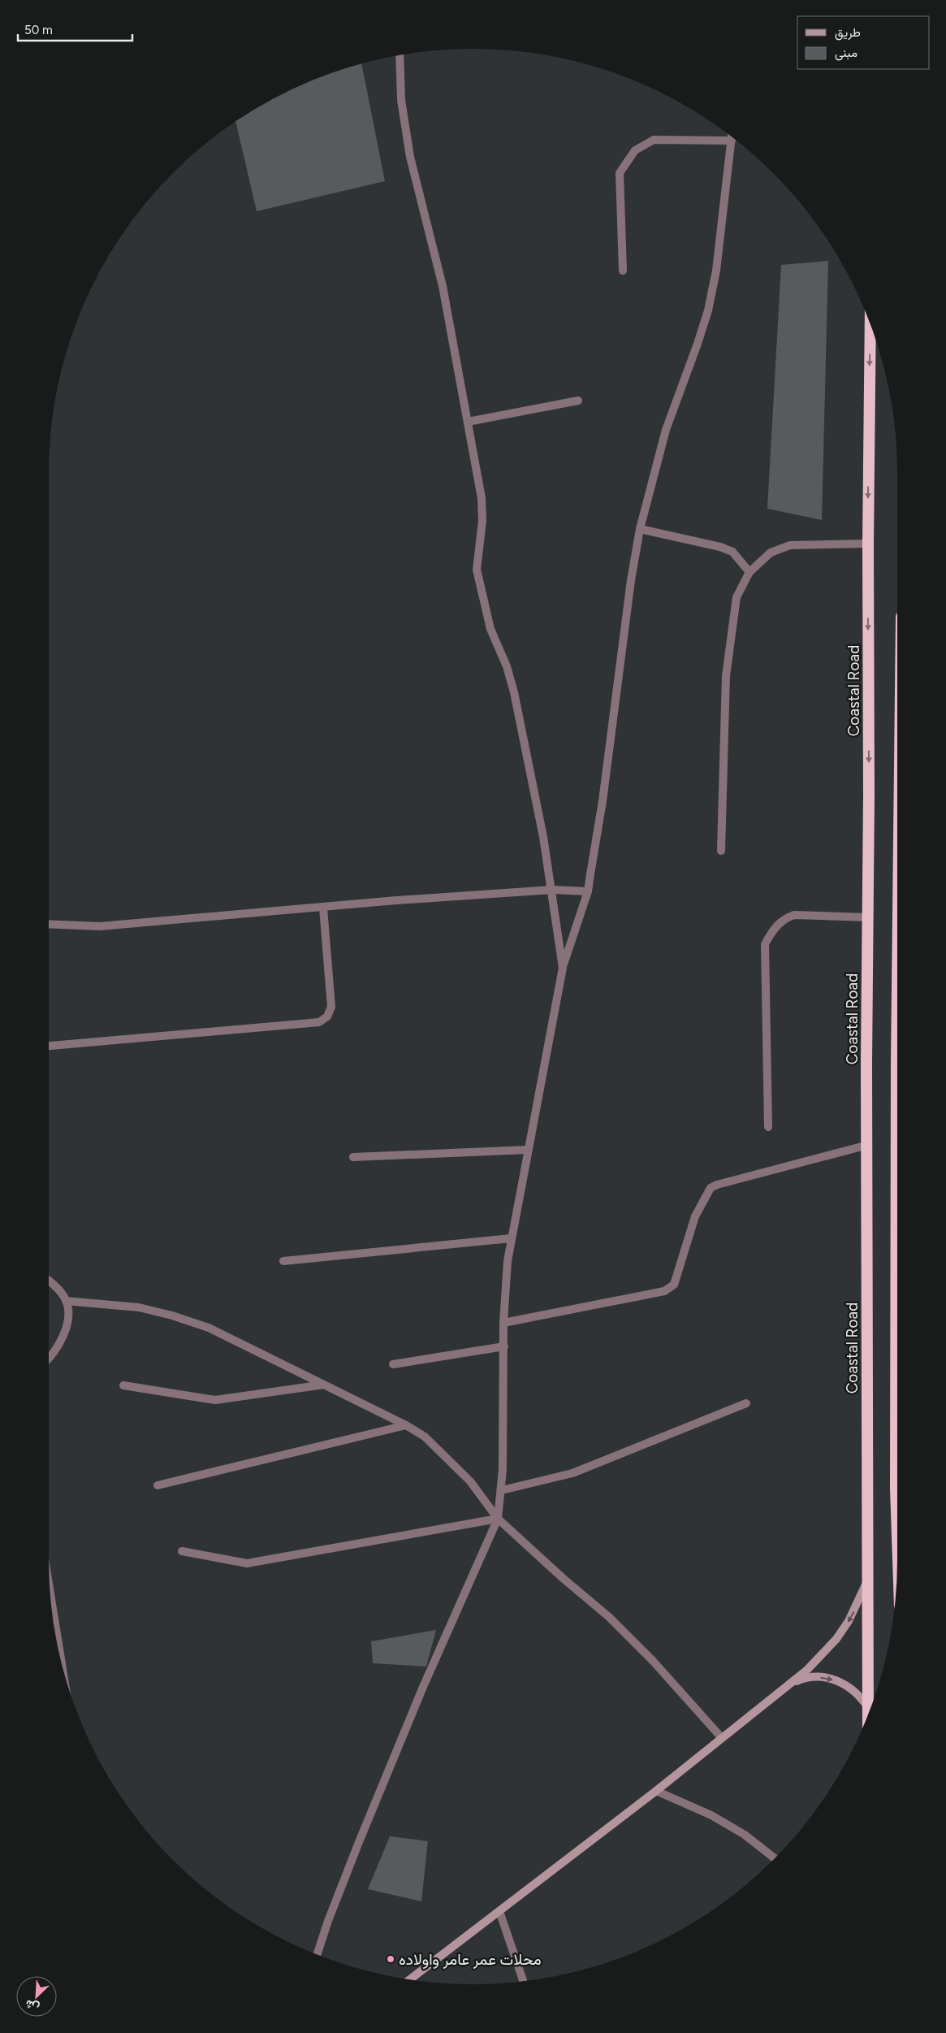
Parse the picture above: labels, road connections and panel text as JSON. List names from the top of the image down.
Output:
{
  "streets": {
    "highway": ["Coastal Road"]
  },
  "one_way": ["Coastal Road"],
  "places": ["محلات عمر عامر واولاده"],
  "legend": ["طريق", "مبنى"],
  "scale_bar": "50 m",
  "north": "bottom left"
}
